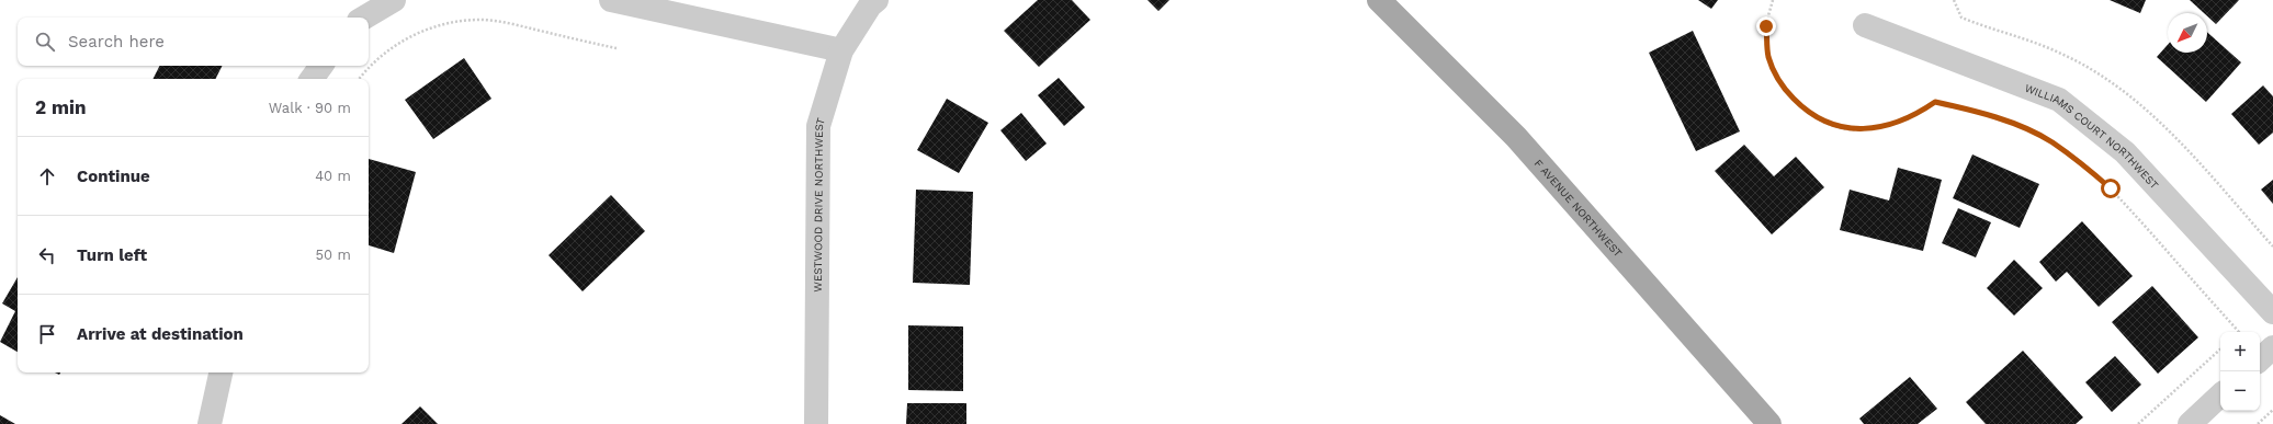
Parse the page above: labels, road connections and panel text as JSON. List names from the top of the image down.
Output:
{
  "streets": {
    "main road": ["F AVENUE NORTHWEST"],
    "street": ["WILLIAMS COURT NORTHWEST", "WESTWOOD DRIVE NORTHWEST"]
  },
  "north": "bottom left",
  "page": {
    "search": "Search here",
    "heading": ["2 min", "Walk · 90 m"],
    "list": [
      ["Continue", "40 m"],
      ["Turn left", "50 m"],
      "Arrive at destination"
    ],
    "map_buttons": ["+", "−"]
  }
}
